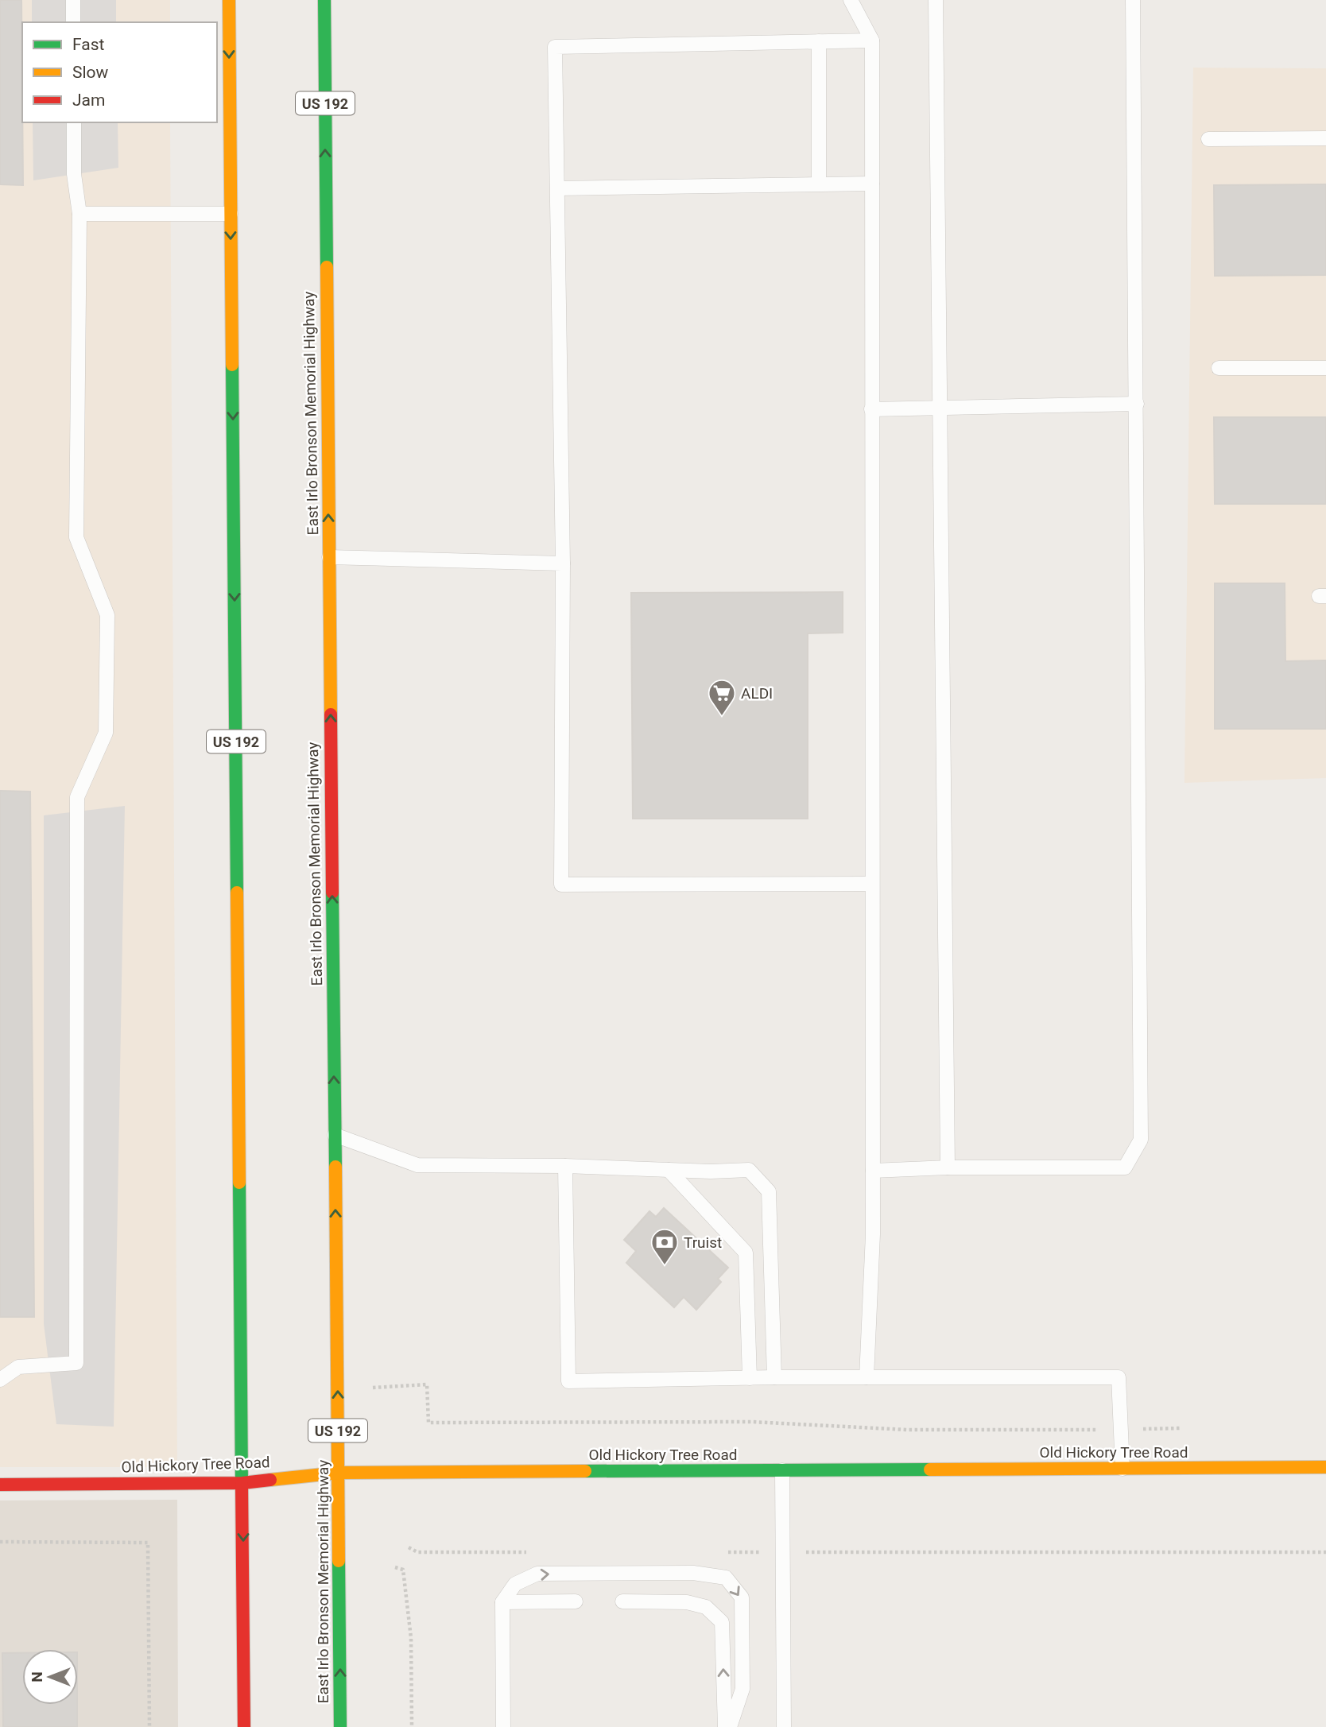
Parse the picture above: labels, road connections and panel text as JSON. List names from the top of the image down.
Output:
{
  "streets": {
    "main road": ["US 192", "East Irlo Bronson Memorial Highway", "Old Hickory Tree Road"]
  },
  "crossings": [
    ["US 192", "Old Hickory Tree Road"],
    ["East Irlo Bronson Memorial Highway", "Old Hickory Tree Road"]
  ],
  "places": {
    "supermarket": ["ALDI"],
    "bank": ["Truist"]
  },
  "legend": ["Fast", "Slow", "Jam"],
  "north": "left"
}
